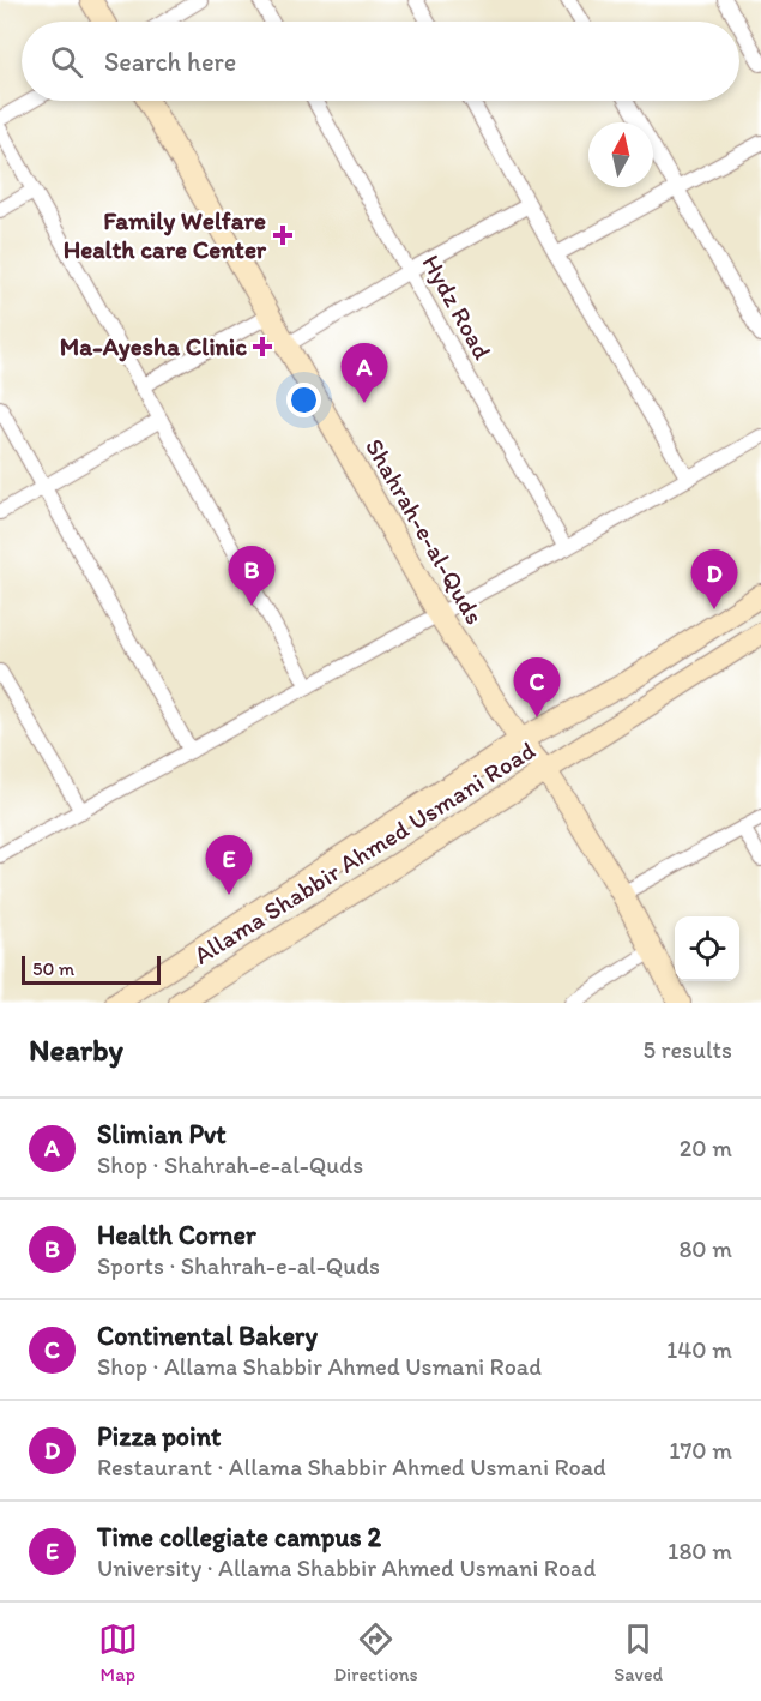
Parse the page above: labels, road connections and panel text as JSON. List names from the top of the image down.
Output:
{
  "streets": {
    "main road": ["Shahrah-e-al-Quds", "Allama Shabbir Ahmed Usmani Road"],
    "street": ["Hydz Road"]
  },
  "crossings": [
    ["Shahrah-e-al-Quds", "Allama Shabbir Ahmed Usmani Road"]
  ],
  "places": {
    "health": ["Family Welfare Health care Center", "Ma-Ayesha Clinic"]
  },
  "scale_bar": "50 m",
  "north": "top",
  "page": {
    "search": "Search here",
    "pins": [
      "A",
      "B",
      "D",
      "C",
      "E"
    ],
    "scale": "50 m",
    "heading": ["Nearby", "5 results"],
    "list": [
      {
        "mark": "A",
        "name": "Slimian Pvt",
        "note": "Shop · Shahrah-e-al-Quds",
        "value": "20 m"
      },
      {
        "mark": "B",
        "name": "Health Corner",
        "note": "Sports · Shahrah-e-al-Quds",
        "value": "80 m"
      },
      {
        "mark": "C",
        "name": "Continental Bakery",
        "note": "Shop · Allama Shabbir Ahmed Usmani Road",
        "value": "140 m"
      },
      {
        "mark": "D",
        "name": "Pizza point",
        "note": "Restaurant · Allama Shabbir Ahmed Usmani Road",
        "value": "170 m"
      },
      {
        "mark": "E",
        "name": "Time collegiate campus 2",
        "note": "University · Allama Shabbir Ahmed Usmani Road",
        "value": "180 m"
      }
    ],
    "nav": ["Map", "Directions", "Saved"]
  }
}
